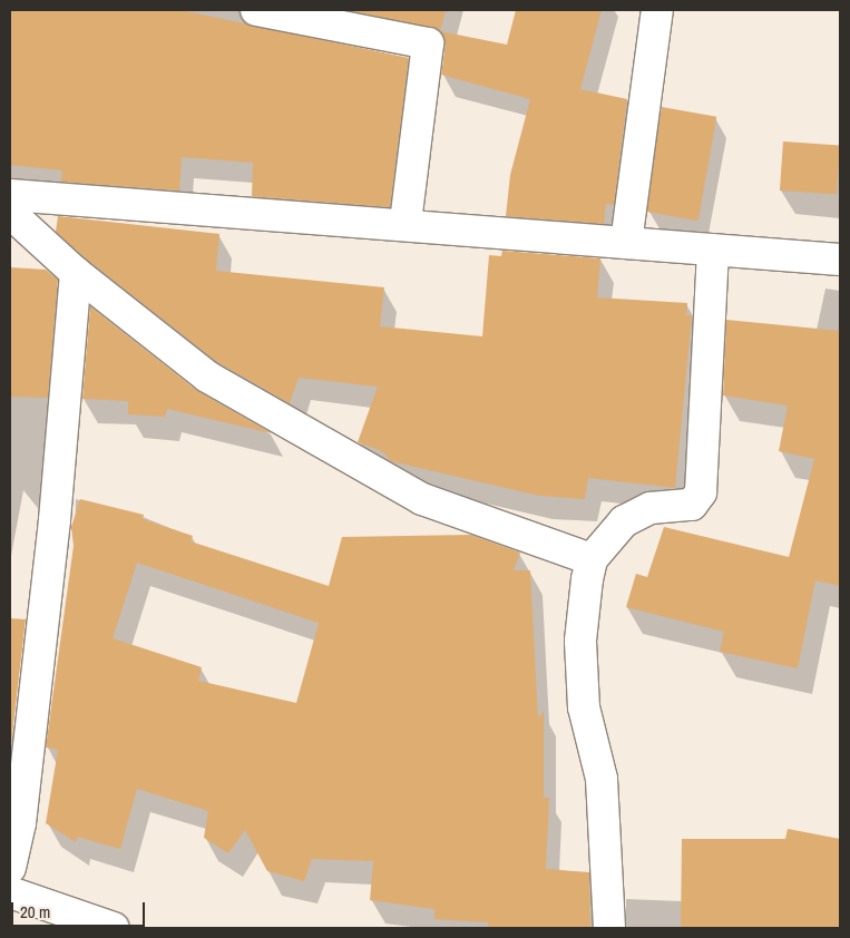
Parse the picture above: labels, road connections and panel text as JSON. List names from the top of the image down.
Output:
{
  "scale_bar": "20 m"
}
